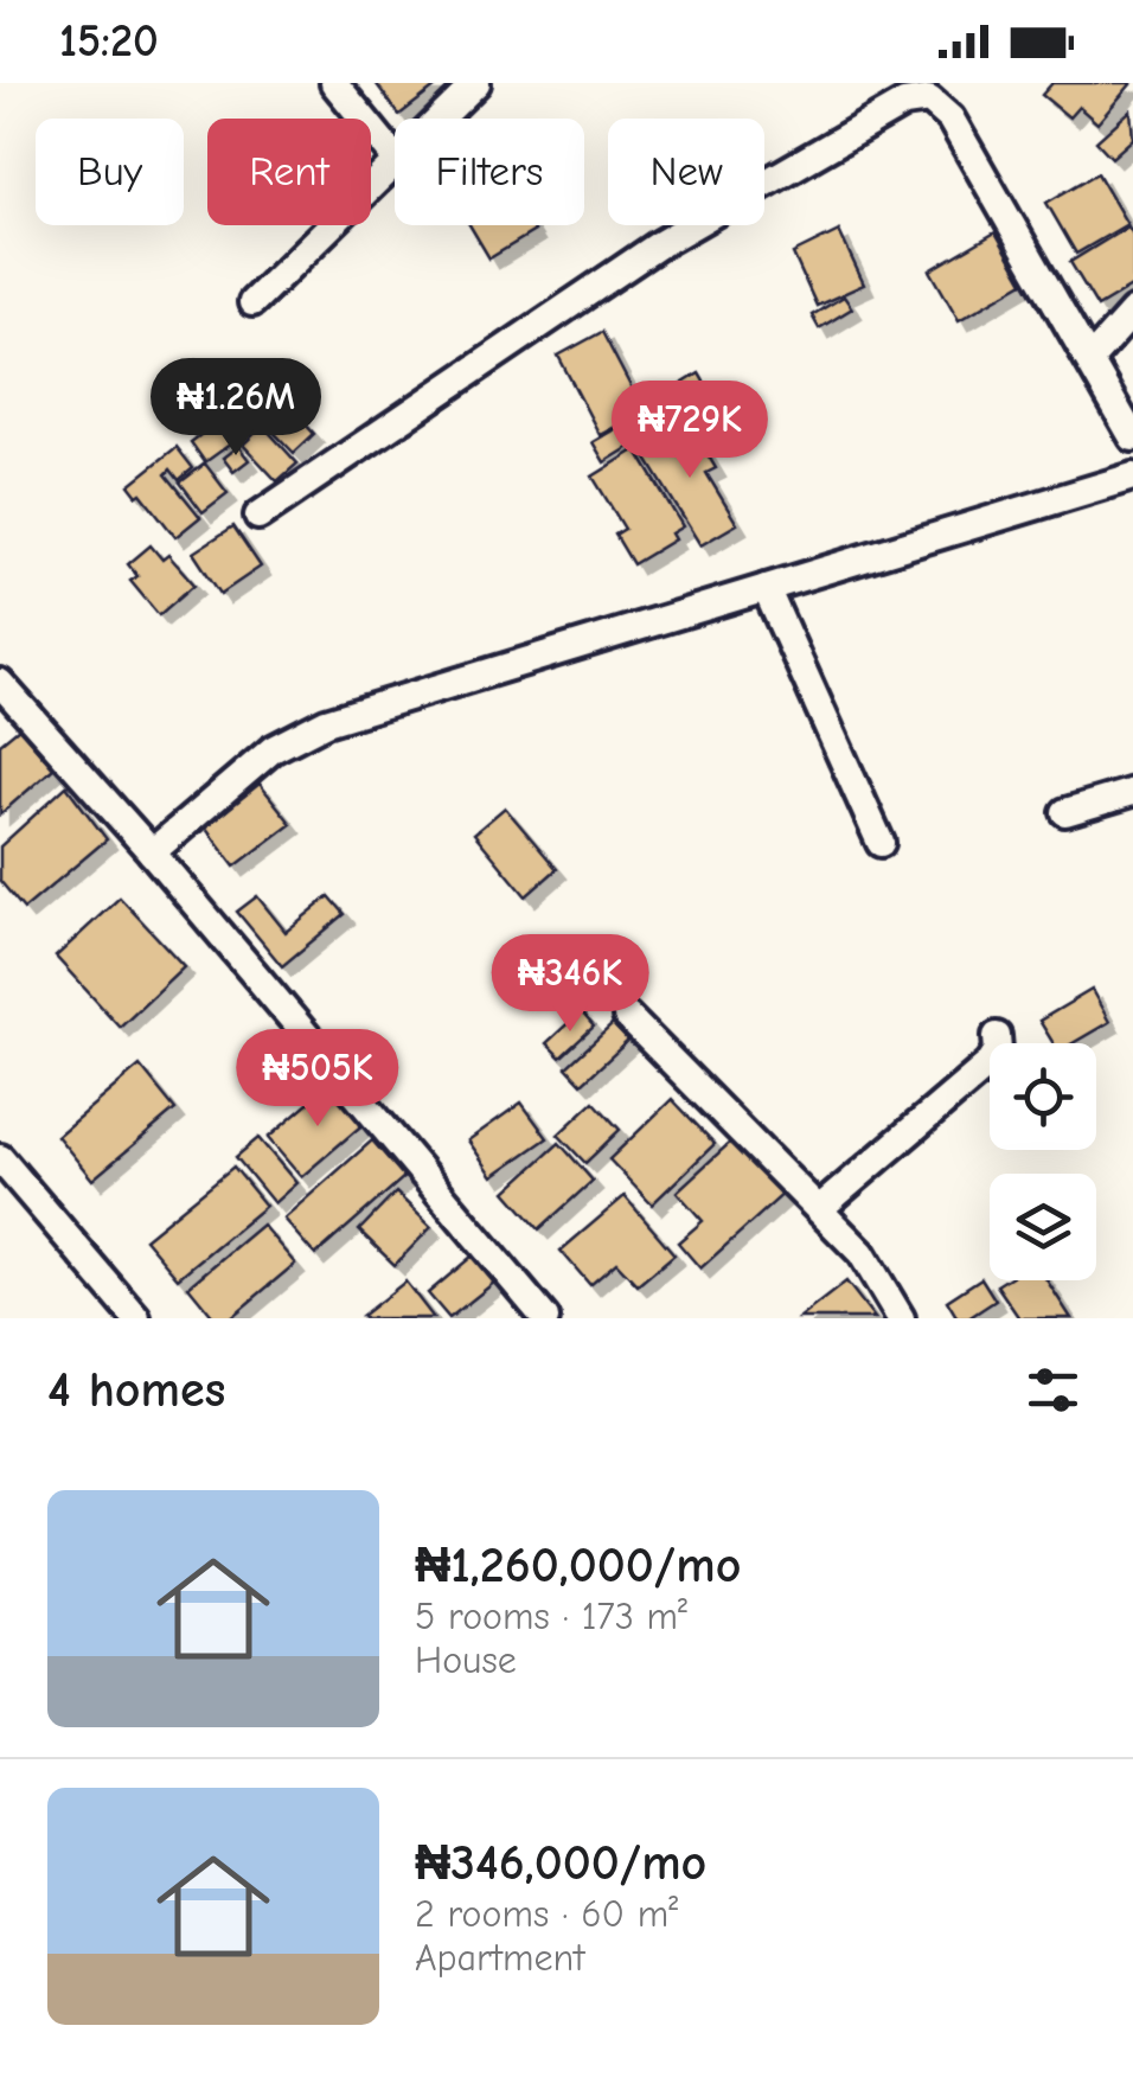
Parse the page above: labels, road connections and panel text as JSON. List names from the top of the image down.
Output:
{
  "page": {
    "status": "15:20",
    "chip": [
      "Buy",
      "Rent",
      "Filters",
      "New"
    ],
    "price": [
      "₦1.26M",
      "₦729K",
      "₦346K",
      "₦505K"
    ],
    "heading": "4 homes",
    "list": [
      {
        "name": "₦1,260,000/mo",
        "note": "5 rooms · 173 m² · House"
      },
      {
        "name": "₦346,000/mo",
        "note": "2 rooms · 60 m² · Apartment"
      }
    ]
  }
}
